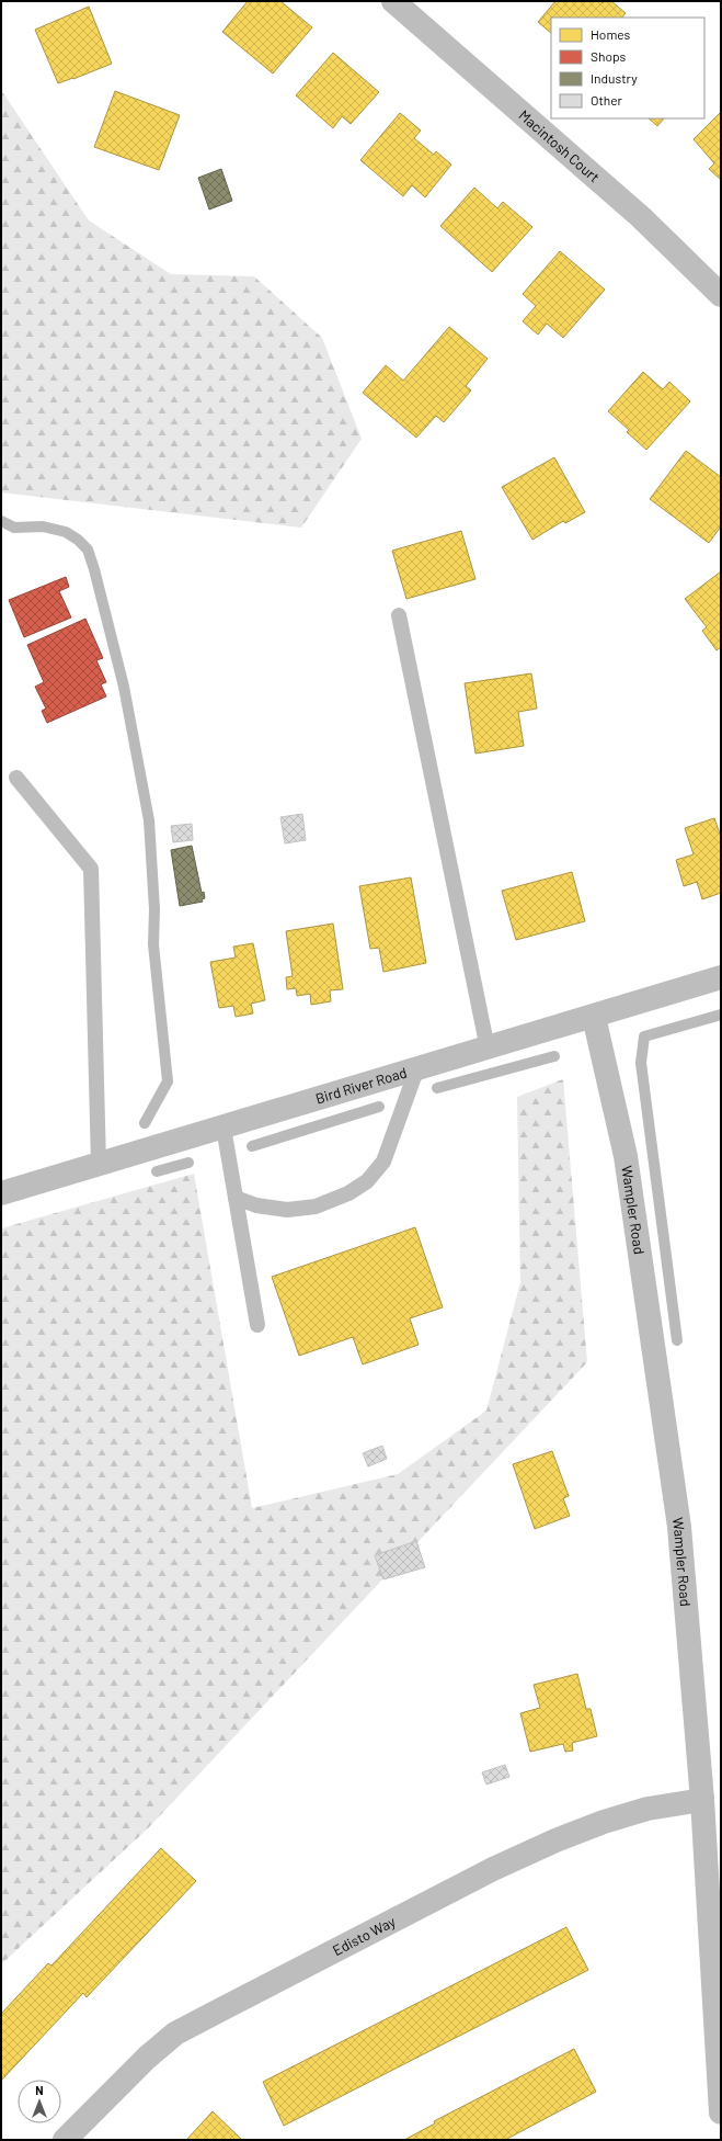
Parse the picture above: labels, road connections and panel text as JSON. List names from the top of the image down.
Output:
{
  "streets": {
    "street": [
      "Macintosh Court",
      "Bird River Road",
      "Wampler Road",
      "Edisto Way"
    ]
  },
  "crossings": [
    ["Bird River Road", "Wampler Road"],
    ["Wampler Road", "Edisto Way"]
  ],
  "legend": [
    "Homes",
    "Shops",
    "Industry",
    "Other"
  ],
  "north": "top"
}
